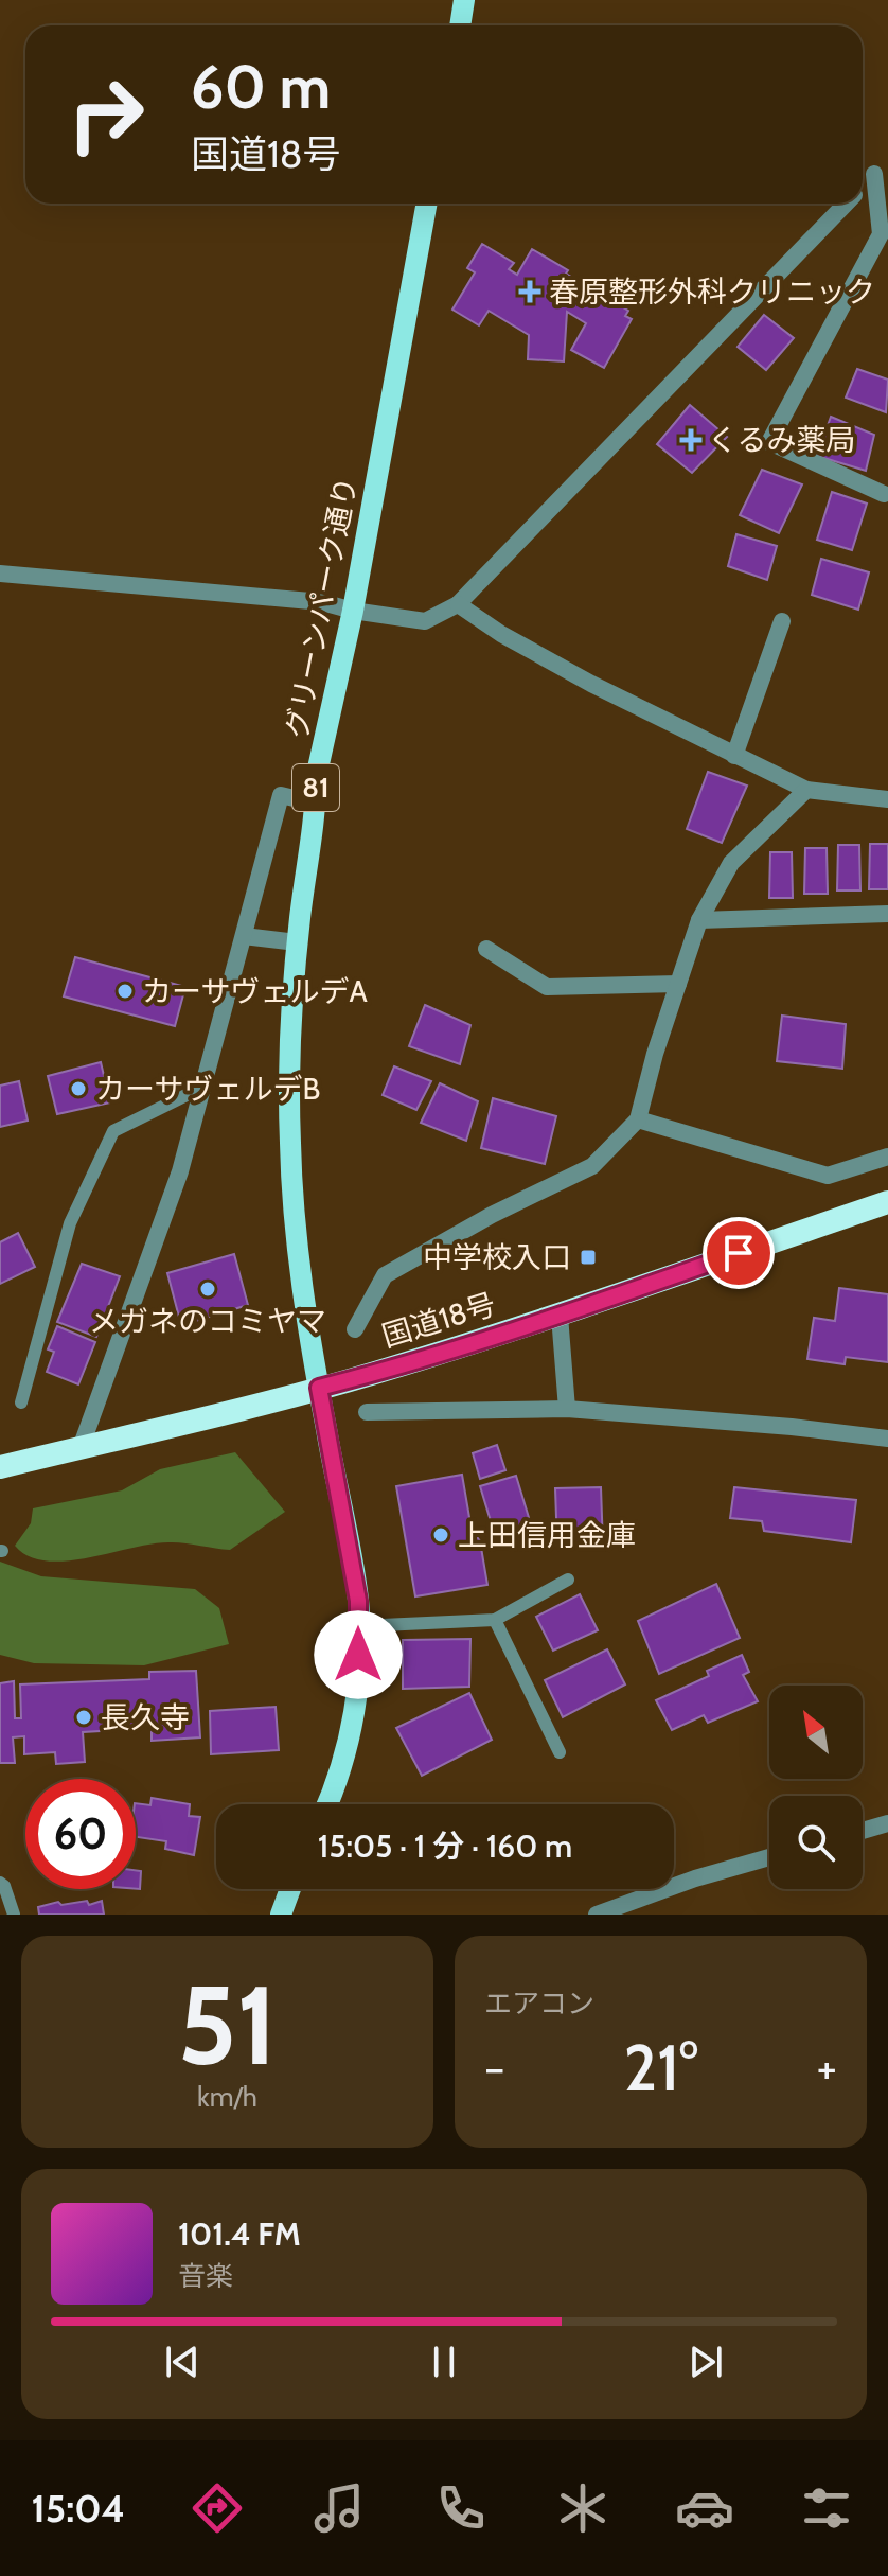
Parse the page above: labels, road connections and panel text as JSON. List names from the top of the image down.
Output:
{
  "streets": {
    "highway": ["国道18号"],
    "main road": ["グリーンパーク通り", "81"]
  },
  "crossings": [
    ["グリーンパーク通り", "81"],
    ["グリーンパーク通り", "国道18号"],
    ["81", "国道18号"]
  ],
  "places": {
    "health": ["春原整形外科クリニック", "くるみ薬局"],
    "other": [
      "カーサヴェルデA",
      "カーサヴェルデB",
      "メガネのコミヤマ",
      "上田信用金庫",
      "長久寺"
    ],
    "transit": ["中学校入口"]
  },
  "north": "top left",
  "page": {
    "turn": ["60 m", "国道18号"],
    "limit": "60",
    "trip": "15:05 · 1 分 · 160 m",
    "tile": [
      ["51", "km/h"],
      "エアコン"
    ],
    "heat": ["−", "21°", "+"],
    "song": ["101.4 FM", "音楽"],
    "tabs": "15:04"
  }
}
